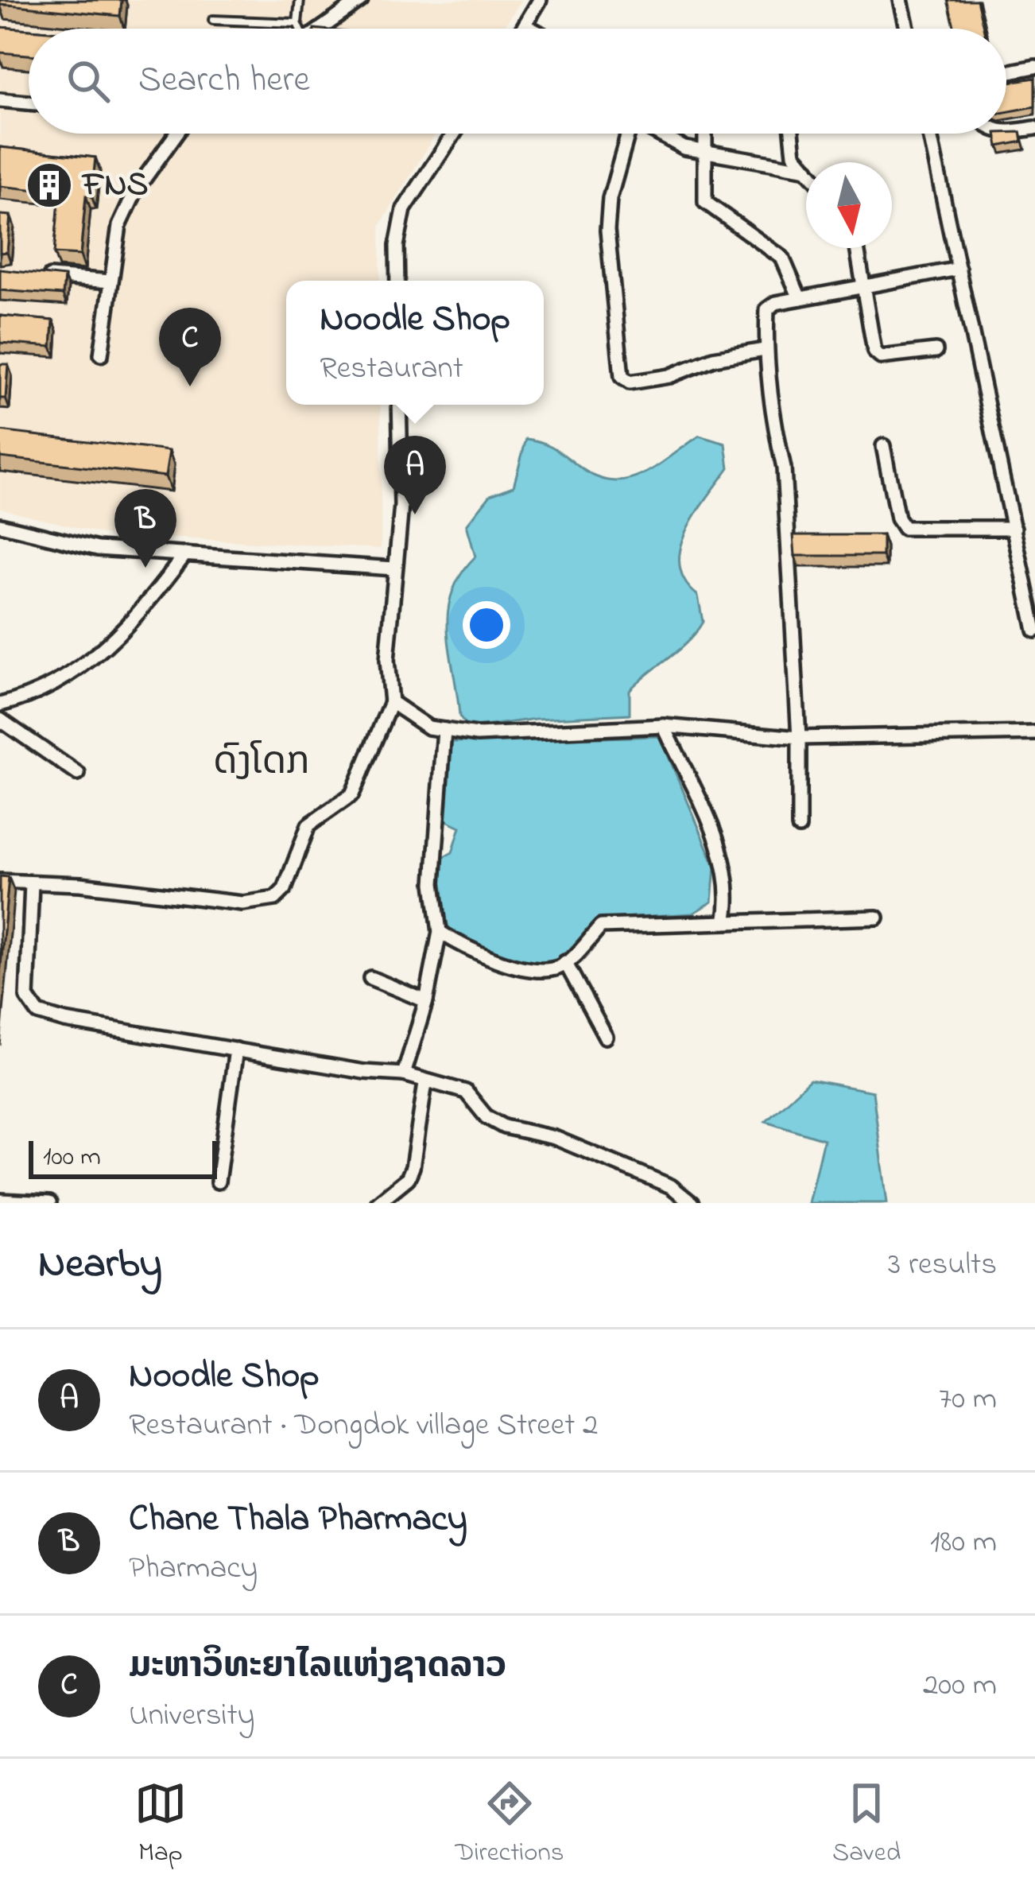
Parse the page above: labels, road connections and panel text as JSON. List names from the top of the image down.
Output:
{
  "districts": ["ດົງໂດກ"],
  "places": {
    "building": ["FNS"]
  },
  "scale_bar": "100 m",
  "north": "bottom",
  "page": {
    "search": "Search here",
    "popup": ["Noodle Shop", "Restaurant"],
    "pins": ["C", "A", "B"],
    "scale": "100 m",
    "heading": ["Nearby", "3 results"],
    "list": [
      {
        "mark": "A",
        "name": "Noodle Shop",
        "note": "Restaurant · Dongdok village Street 2",
        "value": "70 m"
      },
      {
        "mark": "B",
        "name": "Chane Thala Pharmacy",
        "note": "Pharmacy",
        "value": "180 m"
      },
      {
        "mark": "C",
        "name": "ມະຫາວິທະຍາໄລແຫ່ງຊາດລາວ",
        "note": "University",
        "value": "200 m"
      }
    ],
    "nav": ["Map", "Directions", "Saved"]
  }
}
